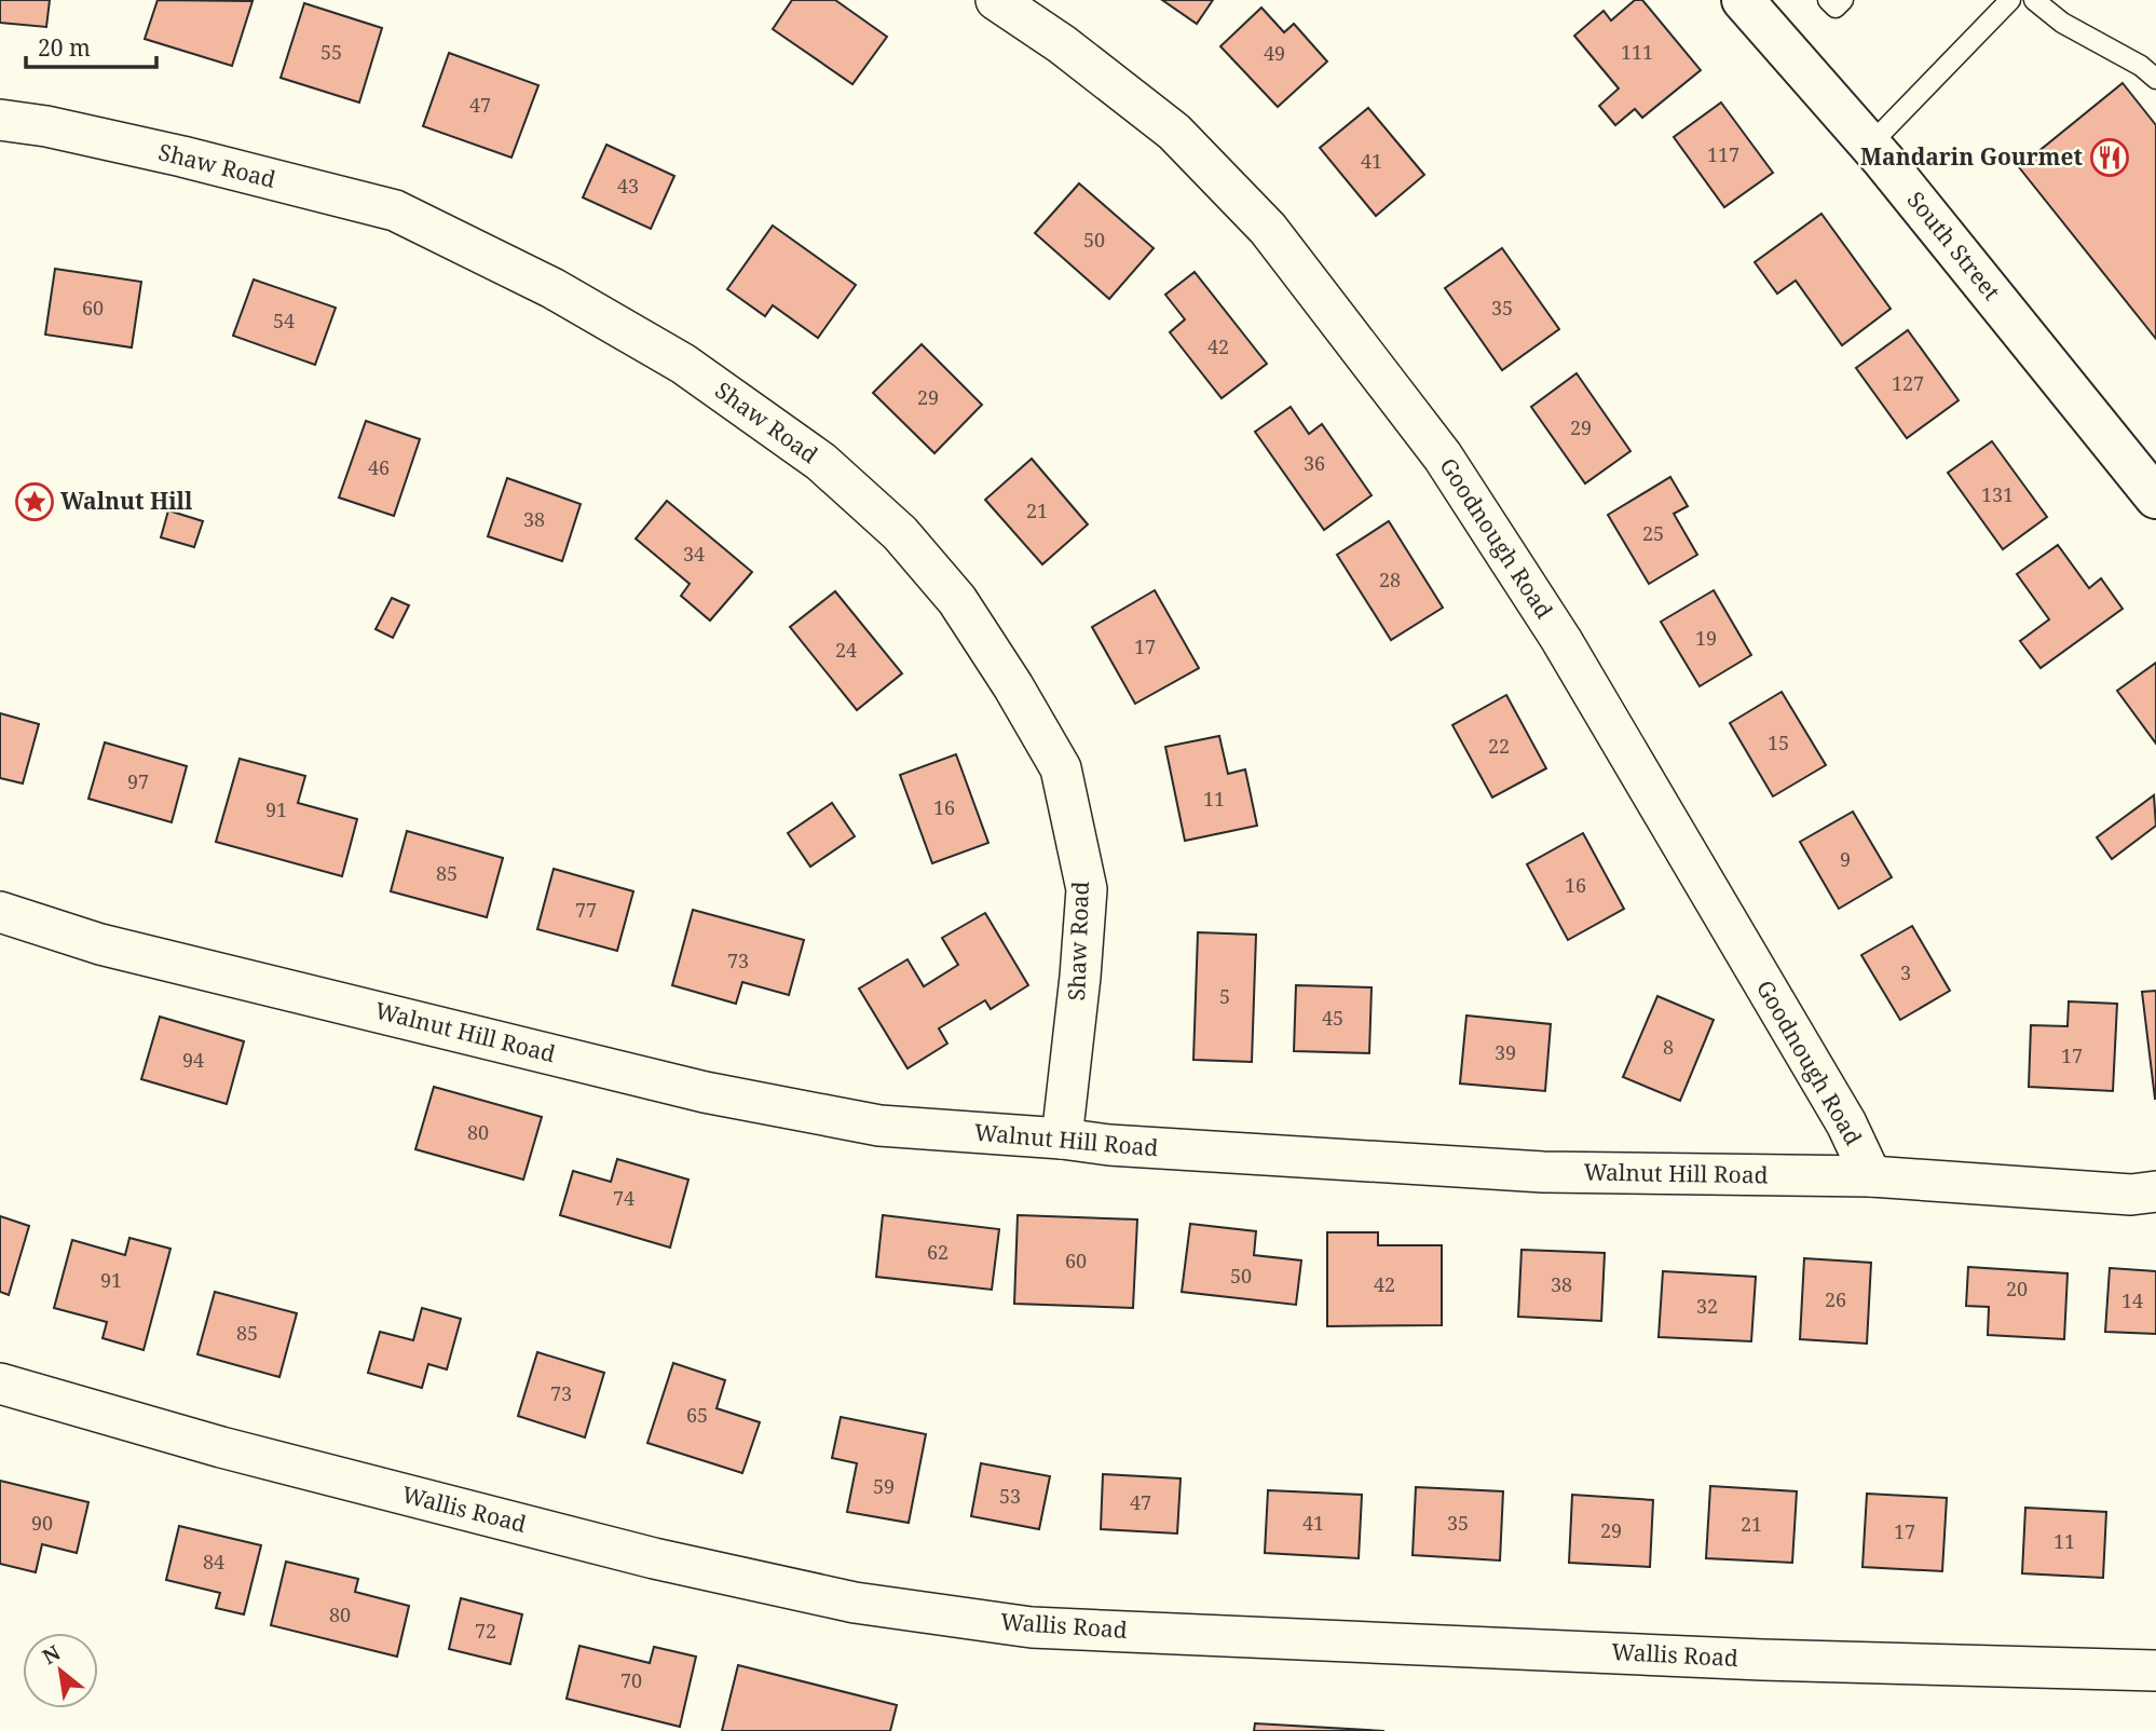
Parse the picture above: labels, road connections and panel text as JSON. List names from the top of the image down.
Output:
{
  "streets": {
    "street": [
      "Shaw Road",
      "South Street",
      "Goodnough Road",
      "Walnut Hill Road",
      "Wallis Road"
    ]
  },
  "crossings": [
    ["Shaw Road", "Walnut Hill Road"],
    ["Goodnough Road", "Walnut Hill Road"]
  ],
  "places": {
    "restaurant": ["Mandarin Gourmet"],
    "place": ["Walnut Hill"]
  },
  "house_numbers": [
    "55",
    "111",
    "49",
    "47",
    "117",
    "41",
    "43",
    "50",
    "60",
    "35",
    "54",
    "42",
    "127",
    "29",
    "29",
    "36",
    "46",
    "131",
    "21",
    "38",
    "25",
    "34",
    "28",
    "19",
    "17",
    "24",
    "15",
    "22",
    "97",
    "11",
    "16",
    "91",
    "9",
    "85",
    "16",
    "77",
    "73",
    "3",
    "5",
    "45",
    "8",
    "39",
    "17",
    "94",
    "80",
    "74",
    "62",
    "60",
    "50",
    "91",
    "42",
    "38",
    "20",
    "26",
    "14",
    "32",
    "85",
    "73",
    "65",
    "59",
    "53",
    "47",
    "90",
    "41",
    "35",
    "21",
    "29",
    "17",
    "11",
    "84",
    "80",
    "72",
    "70"
  ],
  "scale_bar": "20 m",
  "north": "top left"
}
